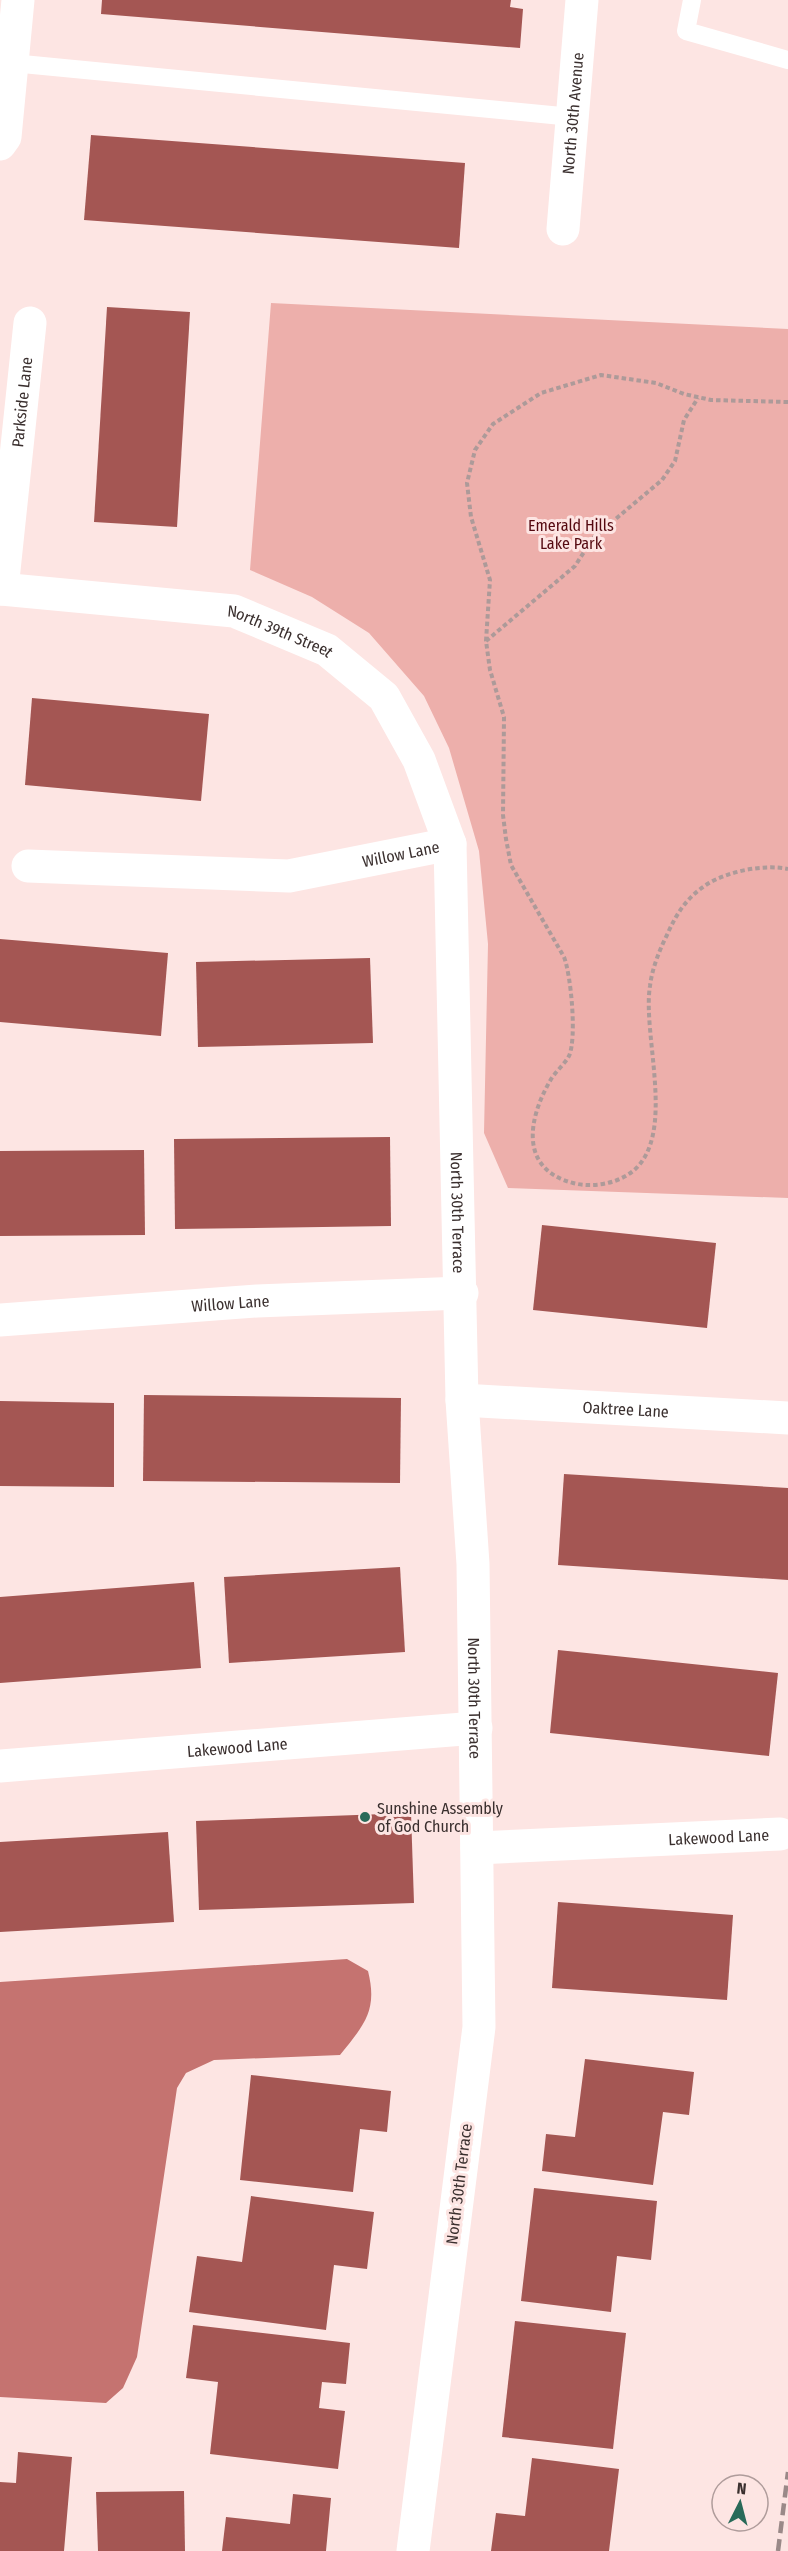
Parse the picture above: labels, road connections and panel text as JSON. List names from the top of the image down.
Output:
{
  "streets": {
    "street": [
      "North 30th Avenue",
      "Parkside Lane",
      "North 39th Street",
      "Willow Lane",
      "North 30th Terrace",
      "Oaktree Lane",
      "Lakewood Lane"
    ]
  },
  "crossings": [
    ["Parkside Lane", "North 39th Street"],
    ["North 39th Street", "Willow Lane"],
    ["North 39th Street", "North 30th Terrace"],
    ["Willow Lane", "North 30th Terrace"],
    ["North 30th Terrace", "Oaktree Lane"],
    ["North 30th Terrace", "Lakewood Lane"]
  ],
  "parks": ["Emerald Hills Lake Park"],
  "places": ["Sunshine Assembly of God Church"],
  "north": "top"
}
